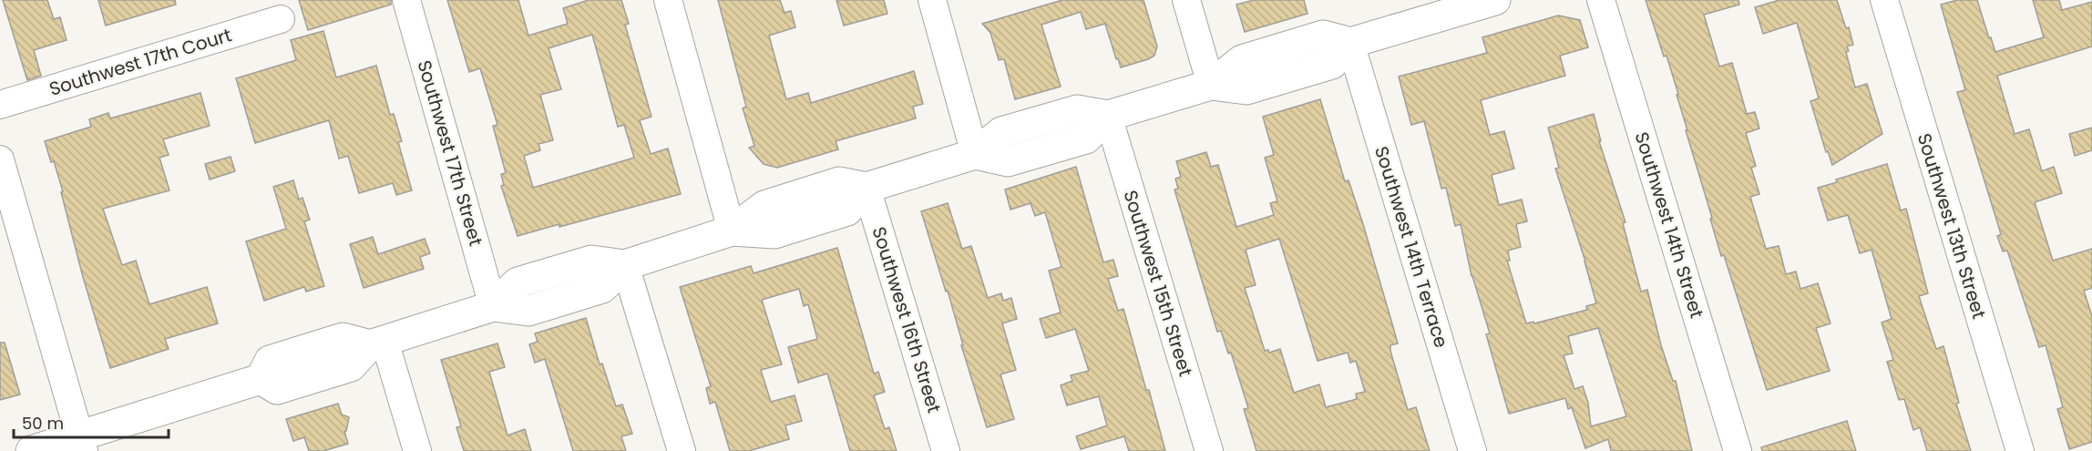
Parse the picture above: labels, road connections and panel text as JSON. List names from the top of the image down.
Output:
{
  "streets": {
    "street": [
      "Southwest 17th Court",
      "Southwest 17th Street",
      "Southwest 14th Street",
      "Southwest 13th Street",
      "Southwest 14th Terrace",
      "Southwest 15th Street",
      "Southwest 16th Street"
    ]
  },
  "scale_bar": "50 m"
}
